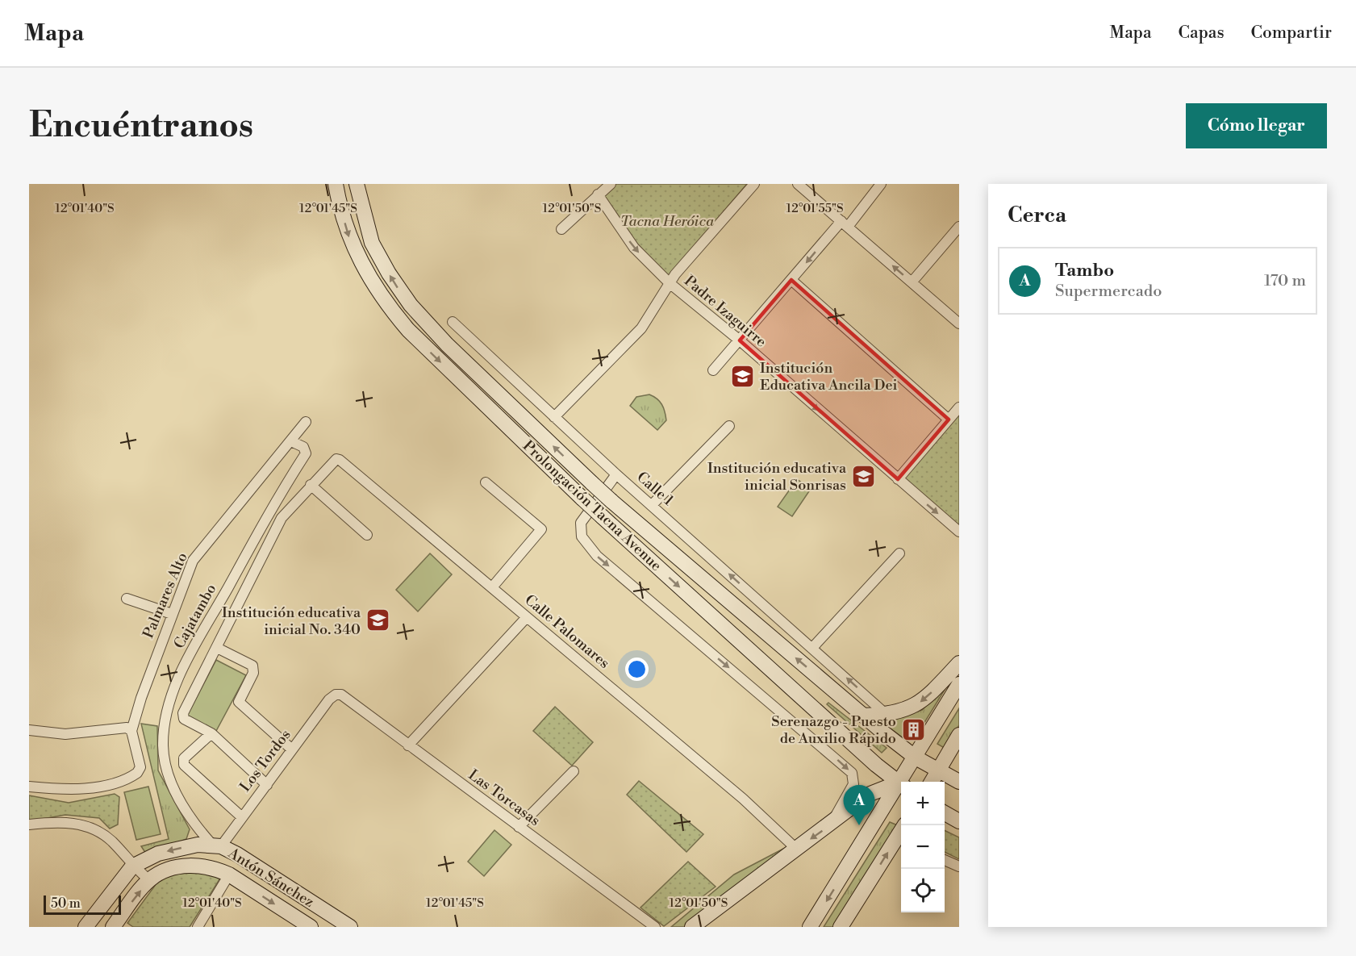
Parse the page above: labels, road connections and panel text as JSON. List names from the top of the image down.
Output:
{
  "streets": {
    "main road": ["Prolongación Tacna Avenue", "Antón Sánchez"],
    "street": [
      "Padre Izaguirre",
      "Calle 1",
      "Palmares Alto",
      "Cajatambo",
      "Calle Palomares",
      "Los Tordos",
      "Las Torcasas"
    ]
  },
  "crossings": [
    ["Palmares Alto", "Cajatambo"],
    ["Cajatambo", "Los Tordos"],
    ["Cajatambo", "Antón Sánchez"],
    ["Los Tordos", "Las Torcasas"],
    ["Los Tordos", "Antón Sánchez"]
  ],
  "parks": ["Tacna Heróica"],
  "places": {
    "school or university": ["Institución Educativa Ancila Dei", "Institución educativa inicial Sonrisas", "Institución educativa inicial No. 340"],
    "building": ["Serenazgo - Puesto de Auxilio Rápido"]
  },
  "scale_bar": "50 m",
  "page": {
    "header": "Mapa",
    "nav": ["Mapa", "Capas", "Compartir"],
    "buttons": "Cómo llegar",
    "title": "Encuéntranos",
    "heading": "Cerca",
    "list": [
      {
        "mark": "A",
        "name": "Tambo",
        "note": "Supermercado",
        "value": "170 m"
      }
    ],
    "map_buttons": ["+", "−"],
    "pins": "A",
    "scale": "50 m"
  },
  "coordinates": [
    "12°01'40\"S",
    "12°01'45\"S",
    "12°01'50\"S",
    "12°01'55\"S"
  ]
}
